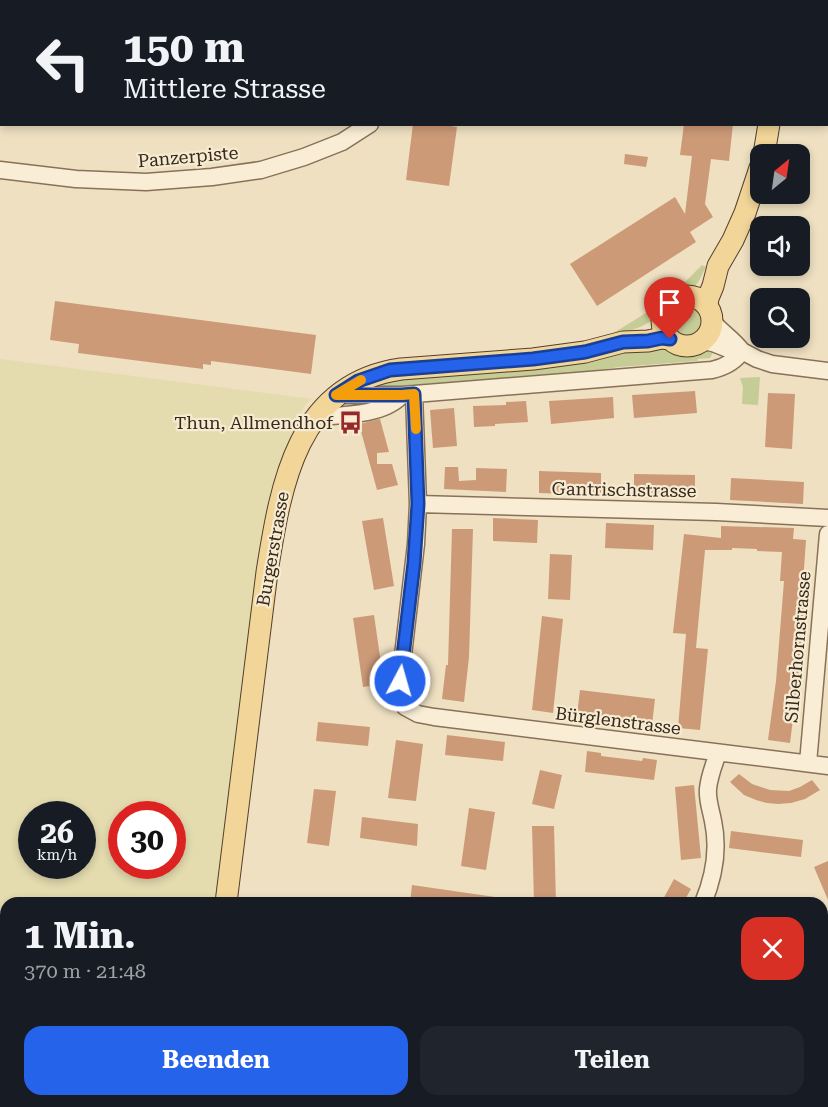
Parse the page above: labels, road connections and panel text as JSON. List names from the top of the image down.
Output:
{
  "streets": {
    "main road": ["Burgerstrasse"],
    "street": [
      "Panzerpiste",
      "Gantrischstrasse",
      "Silberhornstrasse",
      "Bürglenstrasse"
    ]
  },
  "crossings": [
    ["Gantrischstrasse", "Bürglenstrasse"],
    ["Silberhornstrasse", "Bürglenstrasse"]
  ],
  "places": {
    "bus stop": ["Thun, Allmendhof"]
  },
  "north": "top right",
  "page": {
    "turn": ["150 m", "Mittlere Strasse"],
    "speed": "26 km/h",
    "limit": "30",
    "heading": ["1 Min.", "370 m · 21:48"],
    "buttons": ["Beenden", "Teilen"]
  }
}
